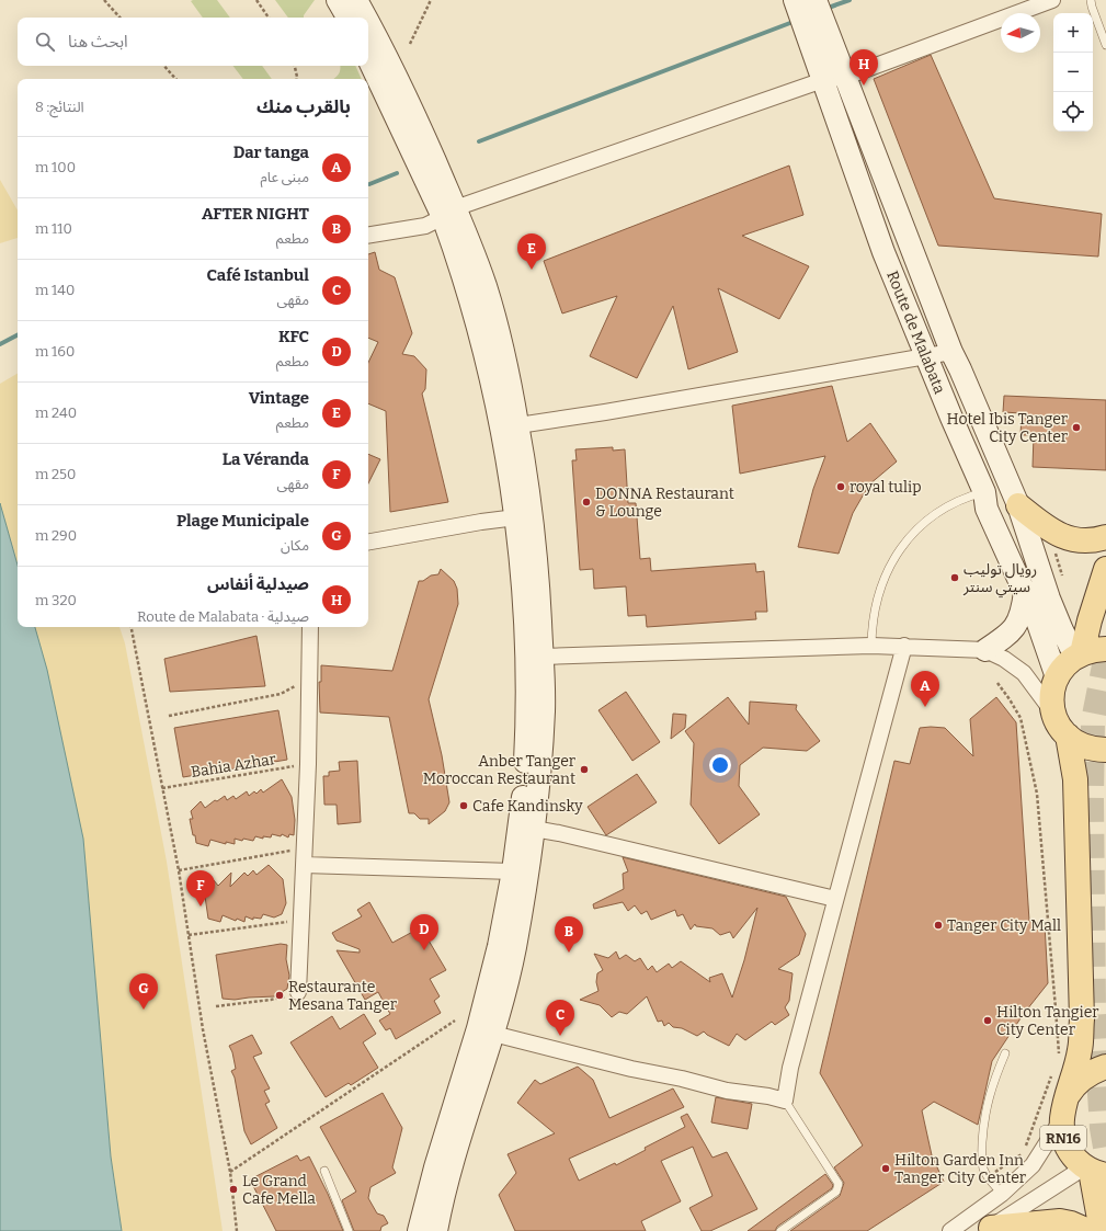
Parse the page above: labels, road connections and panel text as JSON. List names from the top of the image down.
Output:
{
  "streets": {
    "main road": ["Route de Malabata", "RN16"],
    "path": ["Bahia Azhar"]
  },
  "crossings": [
    ["Route de Malabata", "RN16"]
  ],
  "places": [
    "Hotel Ibis Tanger City Center",
    "royal tulip",
    "DONNA Restaurant & Lounge",
    "رويال توليب سيتي سنتر",
    "Anber Tanger Moroccan Restaurant",
    "Cafe Kandinsky",
    "Tanger City Mall",
    "Restaurante Mesana Tanger",
    "Hilton Tangier City Center",
    "Hilton Garden Inn Tanger City Center",
    "Le Grand Cafe Mella"
  ],
  "north": "left",
  "page": {
    "map_buttons": ["+", "−"],
    "search": "ابحث هنا",
    "pins": [
      "H",
      "E",
      "A",
      "F",
      "D",
      "B",
      "G",
      "C"
    ],
    "heading": ["بالقرب منك", "النتائج: 8"],
    "list": [
      {
        "mark": "A",
        "name": "Dar tanga",
        "note": "مبنى عام",
        "value": "100 m"
      },
      {
        "mark": "B",
        "name": "AFTER NIGHT",
        "note": "مطعم",
        "value": "110 m"
      },
      {
        "mark": "C",
        "name": "Café Istanbul",
        "note": "مقهى",
        "value": "140 m"
      },
      {
        "mark": "D",
        "name": "KFC",
        "note": "مطعم",
        "value": "160 m"
      },
      {
        "mark": "E",
        "name": "Vintage",
        "note": "مطعم",
        "value": "240 m"
      },
      {
        "mark": "F",
        "name": "La Véranda",
        "note": "مقهى",
        "value": "250 m"
      },
      {
        "mark": "G",
        "name": "Plage Municipale",
        "note": "مكان",
        "value": "290 m"
      },
      {
        "mark": "H",
        "name": "صيدلية أنفاس",
        "note": "صيدلية · Route de Malabata",
        "value": "320 m"
      }
    ]
  }
}
